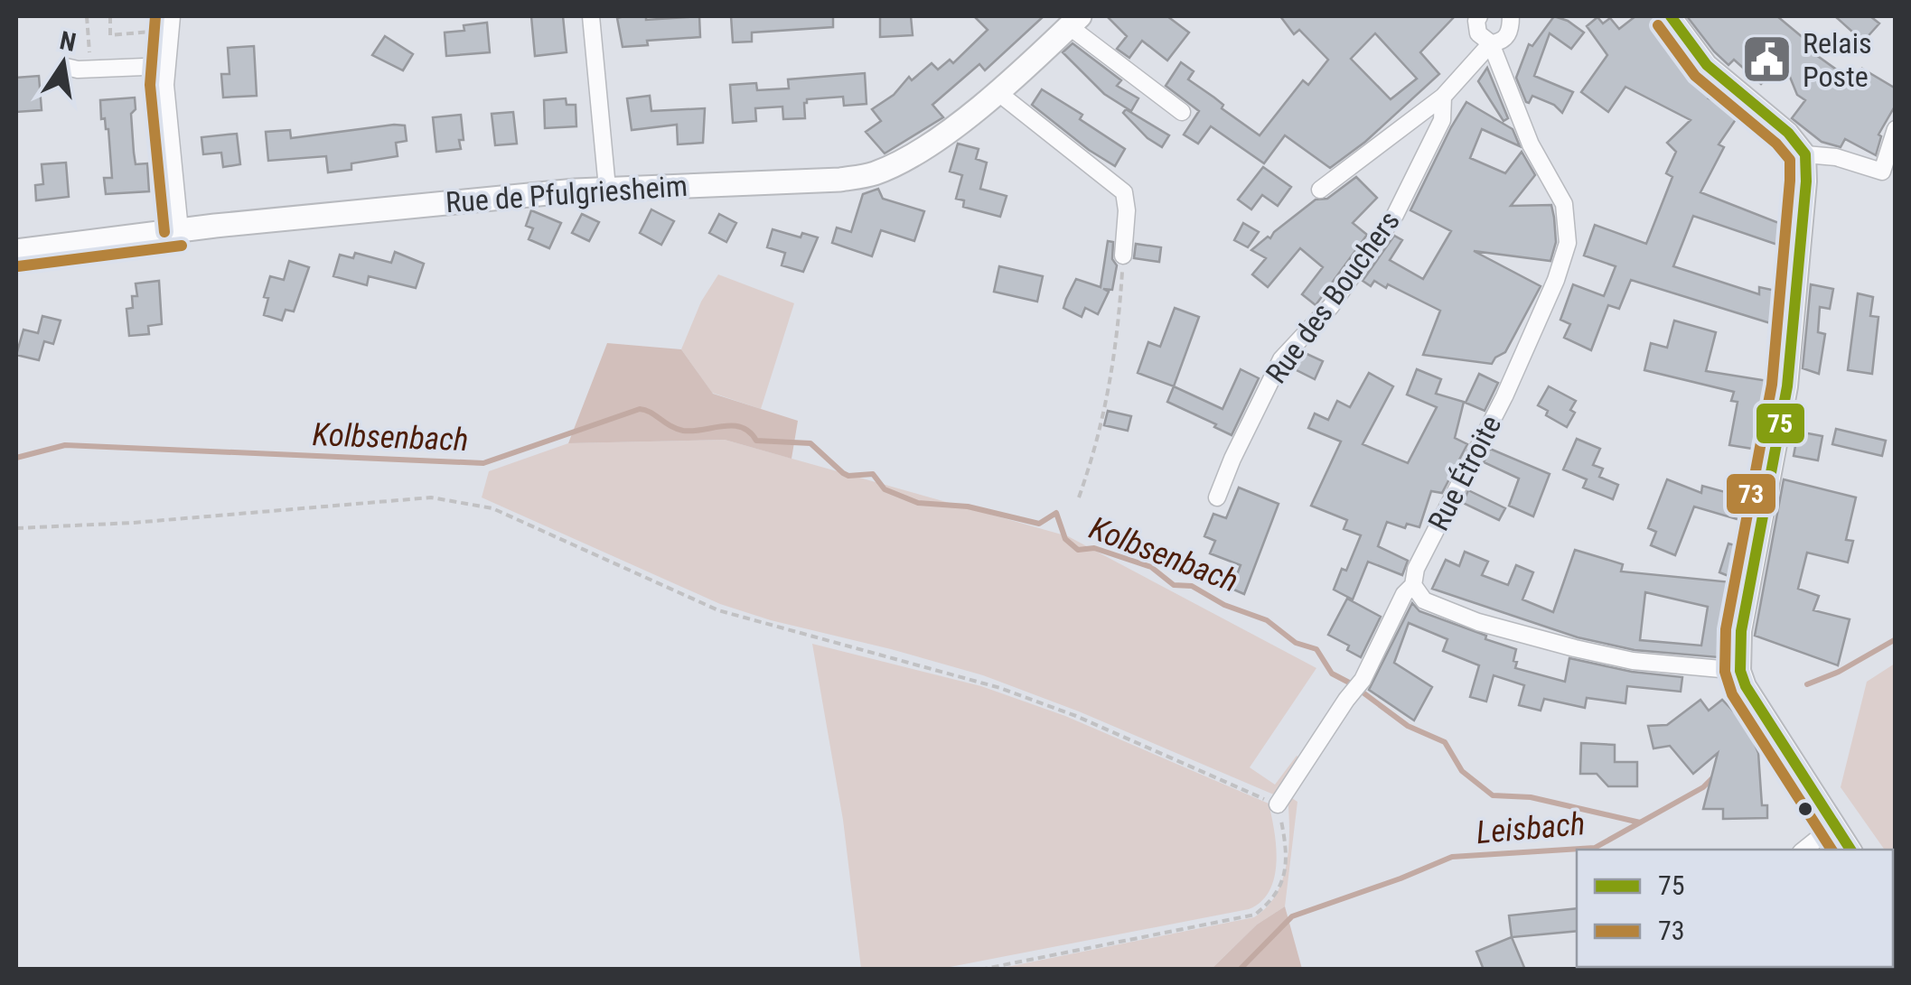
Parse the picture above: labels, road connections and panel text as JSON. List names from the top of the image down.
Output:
{
  "streets": {
    "main road": ["Rue de Pfulgriesheim"],
    "street": ["Rue des Bouchers", "Rue Étroite"]
  },
  "water": ["Kolbsenbach", "Leisbach"],
  "places": {
    "public building": ["Relais Poste"]
  },
  "lines": ["transit line 75", "transit line 73"],
  "legend": ["75", "73"],
  "north": "top"
}
